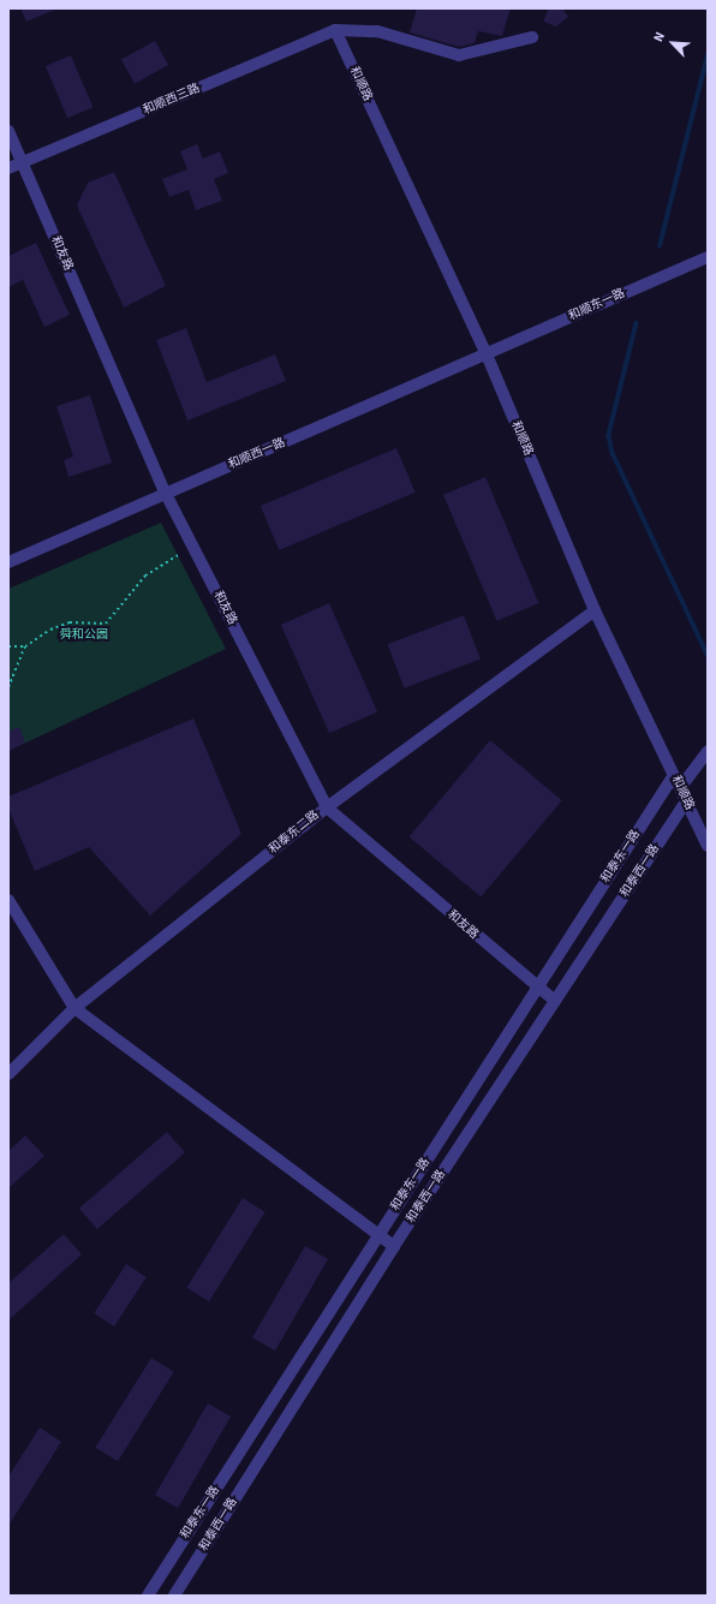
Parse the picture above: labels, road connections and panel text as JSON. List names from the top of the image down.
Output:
{
  "streets": {
    "street": [
      "和顺路",
      "和顺西三路",
      "和友路",
      "和顺东一路",
      "和顺西一路",
      "和泰东二路",
      "和泰东一路",
      "和泰西一路"
    ]
  },
  "crossings": [
    ["和顺路", "和顺西三路"],
    ["和顺路", "和顺东一路"],
    ["和顺路", "和顺西一路"],
    ["和顺路", "和泰东二路"],
    ["和顺路", "和泰东一路"],
    ["和顺路", "和泰西一路"],
    ["和顺西三路", "和友路"],
    ["和友路", "和顺西一路"],
    ["和友路", "和泰东二路"],
    ["和友路", "和泰东一路"],
    ["和友路", "和泰西一路"],
    ["和顺东一路", "和顺西一路"]
  ],
  "parks": ["舜和公园"],
  "north": "top left"
}
